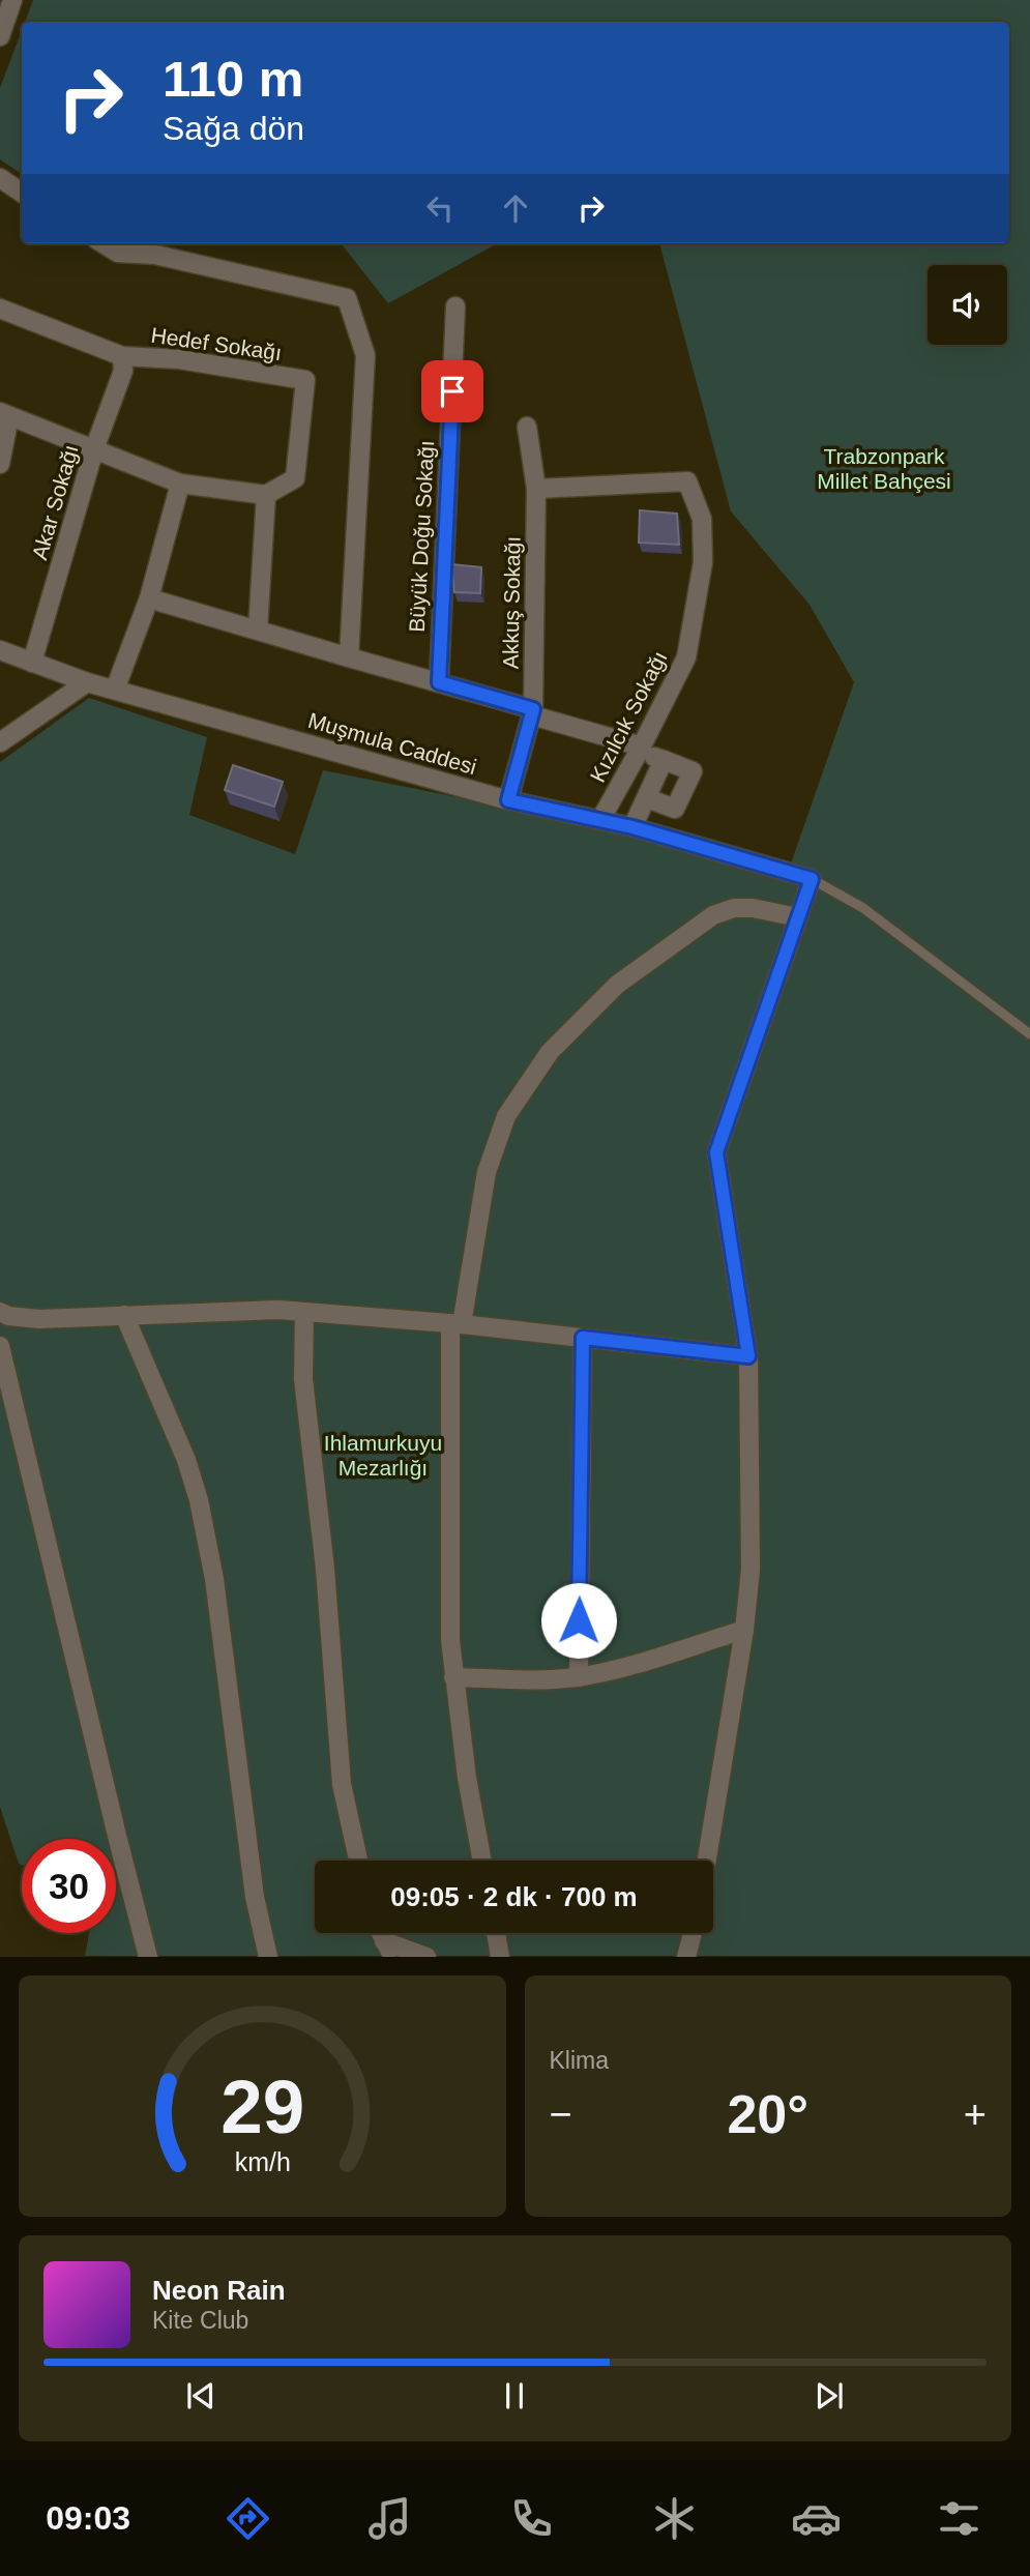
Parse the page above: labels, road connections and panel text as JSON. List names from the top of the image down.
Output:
{
  "streets": {
    "street": [
      "Hedef Sokağı",
      "Akar Sokağı",
      "Büyük Doğu Sokağı",
      "Akkuş Sokağı",
      "Kızılcık Sokağı",
      "Muşmula Caddesi"
    ]
  },
  "crossings": [
    ["Hedef Sokağı", "Akar Sokağı"],
    ["Akar Sokağı", "Muşmula Caddesi"],
    ["Akkuş Sokağı", "Kızılcık Sokağı"],
    ["Akkuş Sokağı", "Muşmula Caddesi"],
    ["Kızılcık Sokağı", "Muşmula Caddesi"]
  ],
  "parks": ["Trabzonpark Millet Bahçesi", "Ihlamurkuyu Mezarlığı"],
  "page": {
    "turn": ["110 m", "Sağa dön"],
    "limit": "30",
    "trip": "09:05 · 2 dk · 700 m",
    "tile": "Klima",
    "heat": ["−", "20°", "+"],
    "song": ["Neon Rain", "Kite Club"],
    "tabs": "09:03",
    "gauge": ["29", "km/h"]
  }
}
